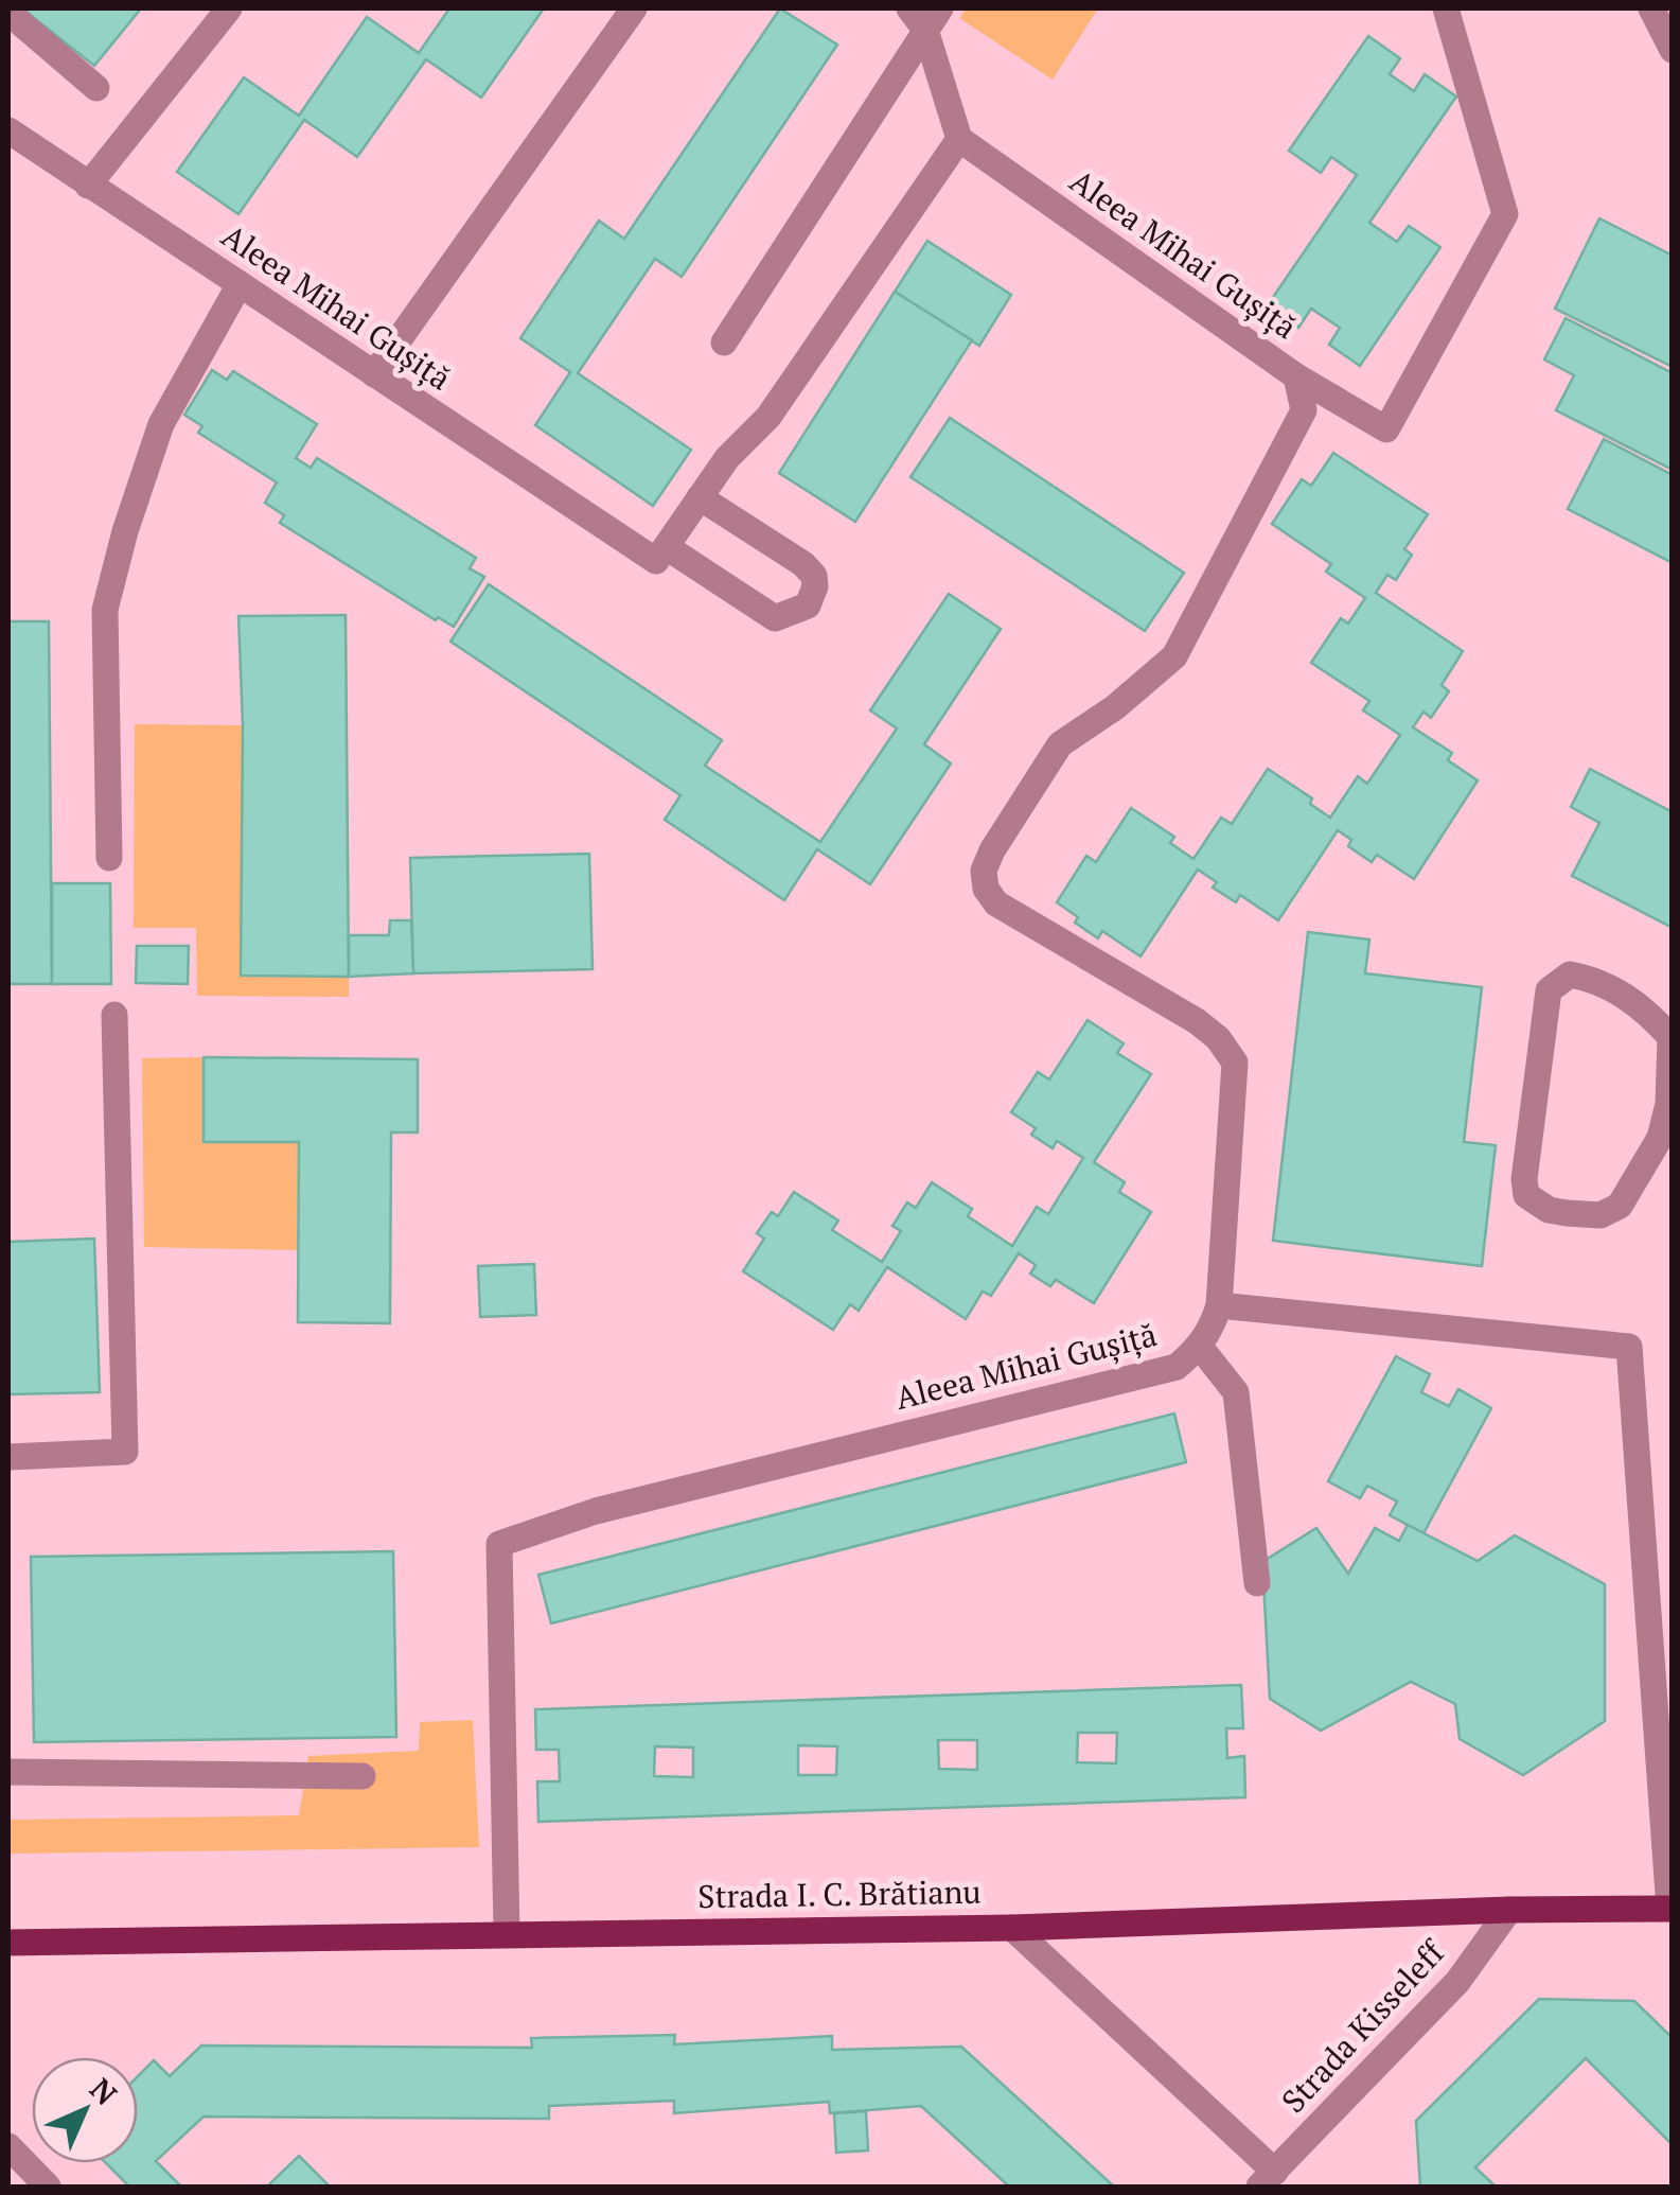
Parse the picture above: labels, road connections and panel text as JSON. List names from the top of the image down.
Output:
{
  "streets": {
    "main road": ["Strada I. C. Brătianu"],
    "street": ["Aleea Mihai Gușiță", "Strada Kisseleff"]
  },
  "crossings": [
    ["Aleea Mihai Gușiță", "Strada I. C. Brătianu"],
    ["Strada I. C. Brătianu", "Strada Kisseleff"]
  ],
  "north": "top right"
}
